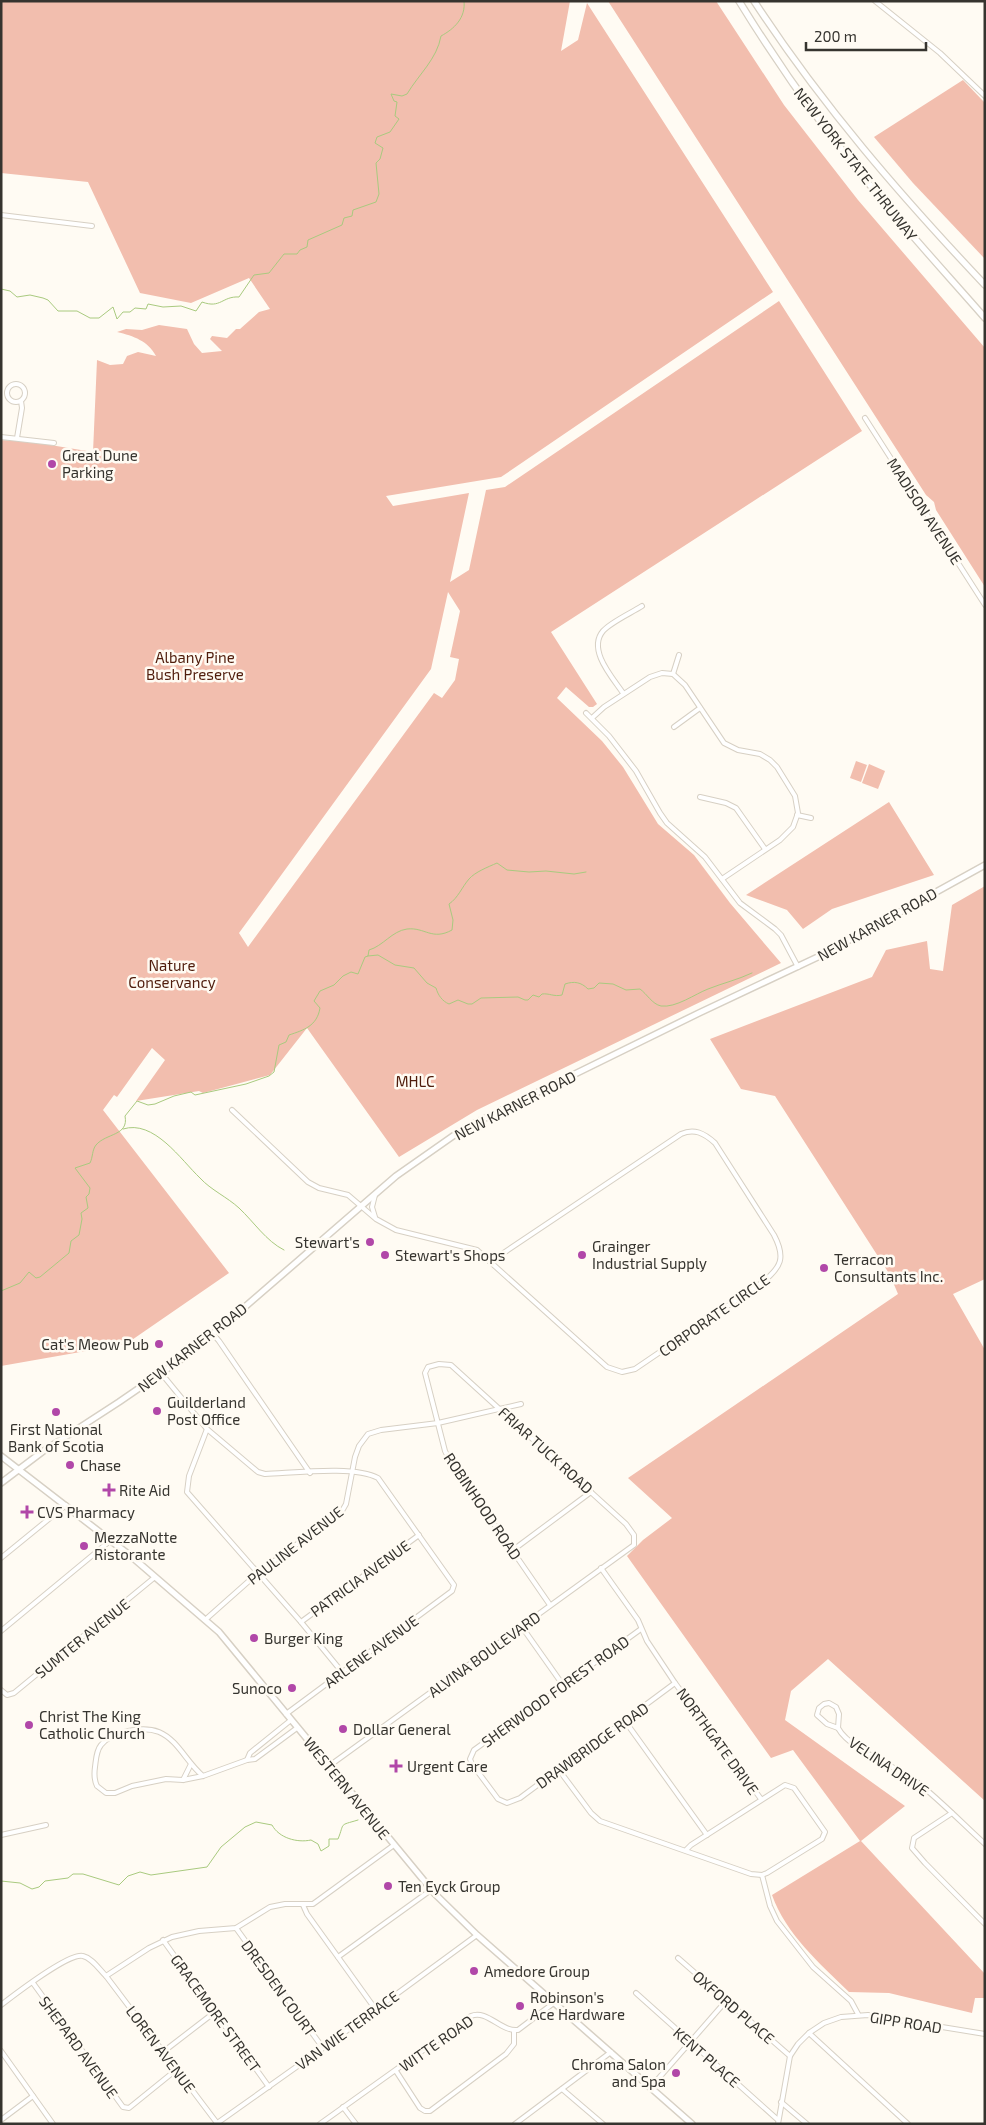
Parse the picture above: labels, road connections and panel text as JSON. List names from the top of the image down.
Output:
{
  "streets": {
    "highway": ["NEW YORK STATE THRUWAY"],
    "main road": ["NEW KARNER ROAD", "WESTERN AVENUE"],
    "street": [
      "MADISON AVENUE",
      "CORPORATE CIRCLE",
      "FRIAR TUCK ROAD",
      "ROBINHOOD ROAD",
      "PAULINE AVENUE",
      "PATRICIA AVENUE",
      "SUMTER AVENUE",
      "ARLENE AVENUE",
      "ALVINA BOULEVARD",
      "SHERWOOD FOREST ROAD",
      "NORTHGATE DRIVE",
      "DRAWBRIDGE ROAD",
      "VELINA DRIVE",
      "DRESDEN COURT",
      "OXFORD PLACE",
      "GRACEMORE STREET",
      "GIPP ROAD",
      "VAN WIE TERRACE",
      "WITTE ROAD",
      "SHEPARD AVENUE",
      "LOREN AVENUE",
      "KENT PLACE"
    ]
  },
  "crossings": [
    ["NEW KARNER ROAD", "CORPORATE CIRCLE"],
    ["NEW KARNER ROAD", "WESTERN AVENUE"],
    ["FRIAR TUCK ROAD", "ROBINHOOD ROAD"],
    ["FRIAR TUCK ROAD", "PAULINE AVENUE"],
    ["FRIAR TUCK ROAD", "ALVINA BOULEVARD"],
    ["ROBINHOOD ROAD", "PAULINE AVENUE"],
    ["ROBINHOOD ROAD", "ALVINA BOULEVARD"],
    ["PAULINE AVENUE", "WESTERN AVENUE"],
    ["PATRICIA AVENUE", "ARLENE AVENUE"],
    ["SUMTER AVENUE", "WESTERN AVENUE"],
    ["ARLENE AVENUE", "WESTERN AVENUE"],
    ["ALVINA BOULEVARD", "NORTHGATE DRIVE"],
    ["ALVINA BOULEVARD", "WESTERN AVENUE"],
    ["SHERWOOD FOREST ROAD", "NORTHGATE DRIVE"],
    ["SHERWOOD FOREST ROAD", "DRAWBRIDGE ROAD"],
    ["NORTHGATE DRIVE", "DRAWBRIDGE ROAD"],
    ["WESTERN AVENUE", "VAN WIE TERRACE"],
    ["DRESDEN COURT", "VAN WIE TERRACE"],
    ["OXFORD PLACE", "GIPP ROAD"],
    ["GRACEMORE STREET", "VAN WIE TERRACE"],
    ["GIPP ROAD", "KENT PLACE"],
    ["VAN WIE TERRACE", "LOREN AVENUE"],
    ["SHEPARD AVENUE", "LOREN AVENUE"]
  ],
  "parks": ["Albany Pine Bush Preserve", "Nature Conservancy", "MHLC"],
  "places": {
    "other": [
      "Great Dune Parking",
      "Stewart's",
      "Stewart's Shops",
      "Grainger Industrial Supply",
      "Terracon Consultants Inc.",
      "Cat's Meow Pub",
      "Guilderland Post Office",
      "First National Bank of Scotia",
      "Chase",
      "MezzaNotte Ristorante",
      "Burger King",
      "Sunoco",
      "Christ The King Catholic Church",
      "Dollar General",
      "Ten Eyck Group",
      "Amedore Group",
      "Robinson's Ace Hardware",
      "Chroma Salon and Spa"
    ],
    "health": ["Rite Aid", "CVS Pharmacy", "Urgent Care"]
  },
  "scale_bar": "200 m"
}
